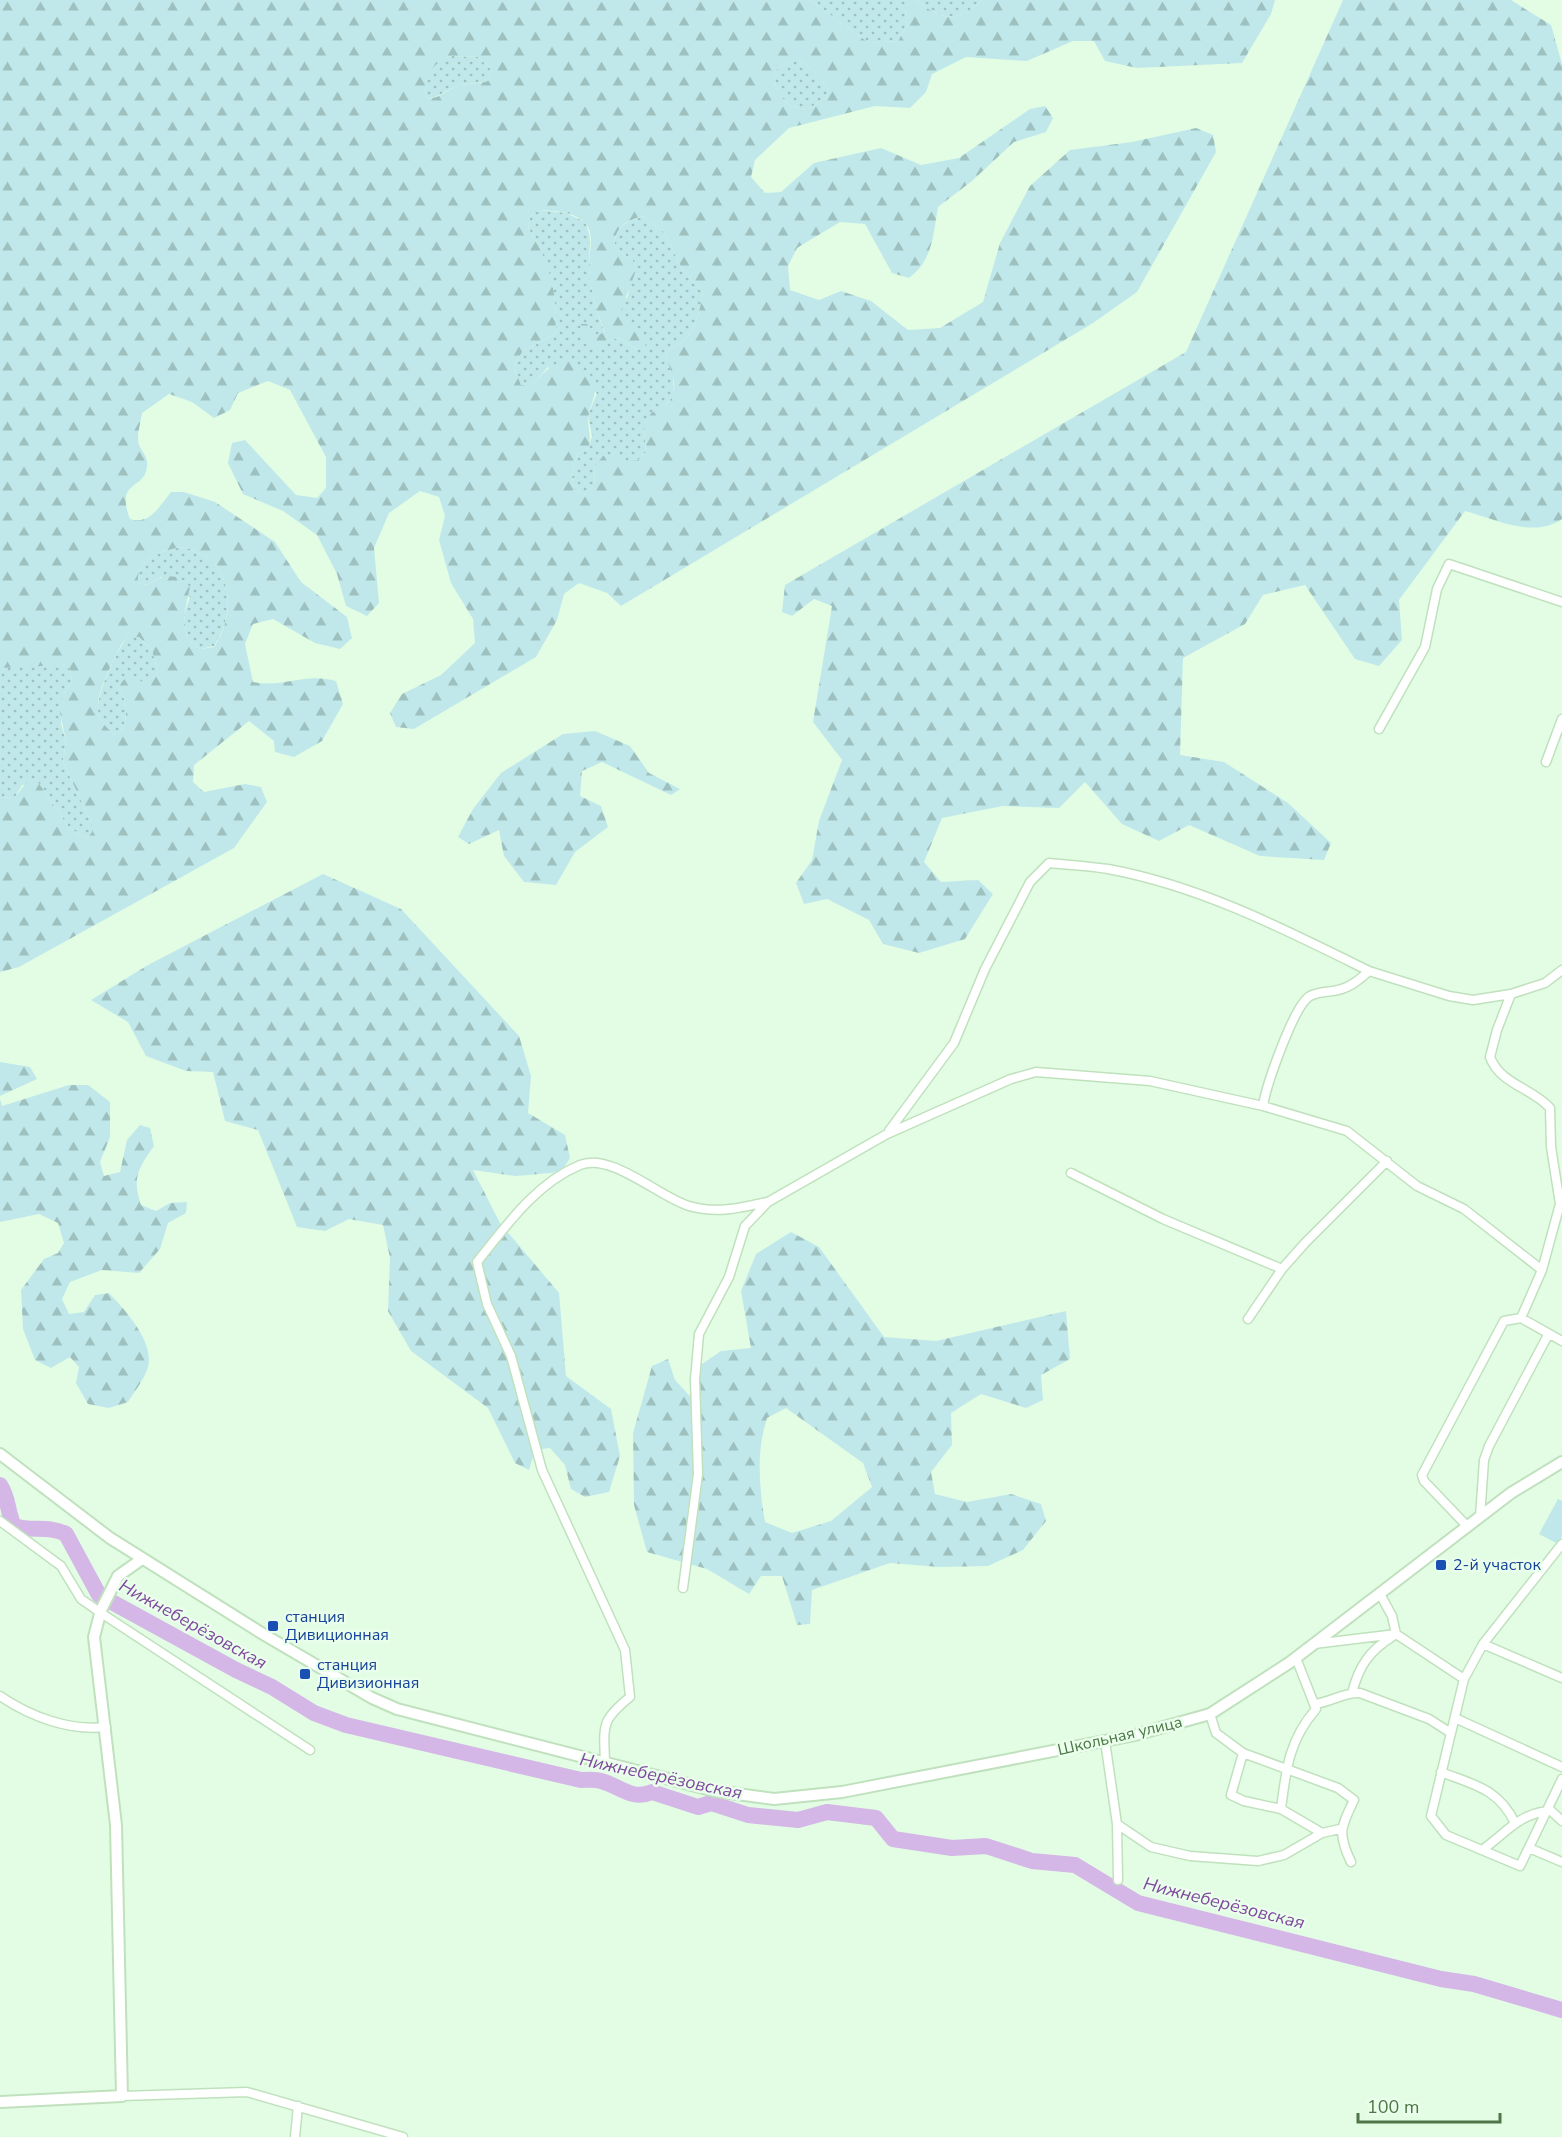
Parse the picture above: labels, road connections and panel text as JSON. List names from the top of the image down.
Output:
{
  "streets": {
    "street": ["Школьная улица"]
  },
  "water": ["Нижнеберёзовская"],
  "places": {
    "transit": ["2-й участок", "станция Дивиционная", "станция Дивизионная"]
  },
  "scale_bar": "100 m"
}
